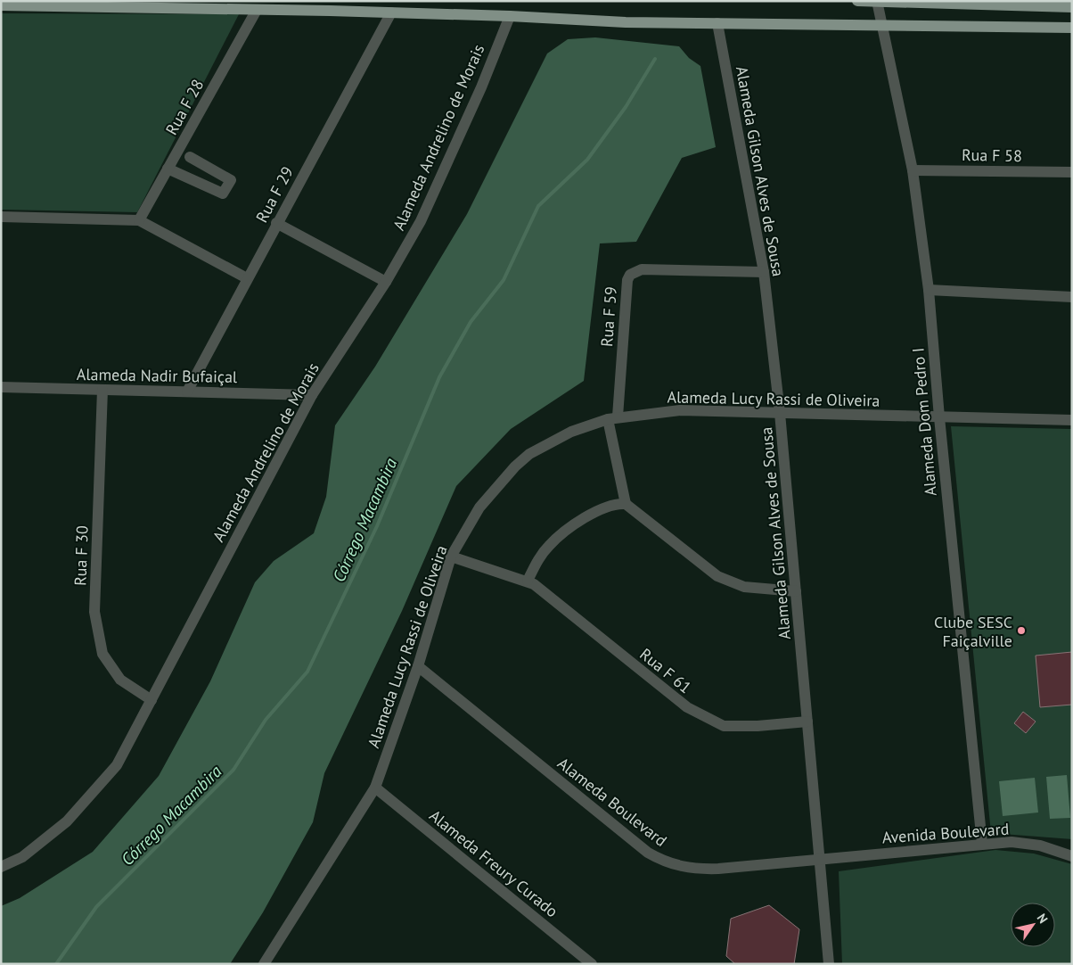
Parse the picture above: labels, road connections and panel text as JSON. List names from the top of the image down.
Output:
{
  "streets": {
    "street": [
      "Rua F 28",
      "Alameda Andrelino de Morais",
      "Rua F 58",
      "Alameda Gilson Alves de Sousa",
      "Rua F 29",
      "Rua F 59",
      "Alameda Nadir Bufaiçal",
      "Alameda Lucy Rassi de Oliveira",
      "Alameda Dom Pedro I",
      "Rua F 30",
      "Rua F 61",
      "Alameda Boulevard",
      "Avenida Boulevard",
      "Alameda Freury Curado"
    ]
  },
  "crossings": [
    ["Alameda Andrelino de Morais", "Alameda Nadir Bufaiçal"],
    ["Alameda Andrelino de Morais", "Rua F 30"],
    ["Rua F 58", "Alameda Dom Pedro I"],
    ["Alameda Gilson Alves de Sousa", "Rua F 59"],
    ["Alameda Gilson Alves de Sousa", "Alameda Lucy Rassi de Oliveira"],
    ["Alameda Gilson Alves de Sousa", "Rua F 61"],
    ["Alameda Gilson Alves de Sousa", "Alameda Boulevard"],
    ["Alameda Gilson Alves de Sousa", "Avenida Boulevard"],
    ["Rua F 29", "Alameda Nadir Bufaiçal"],
    ["Rua F 59", "Alameda Lucy Rassi de Oliveira"],
    ["Alameda Nadir Bufaiçal", "Rua F 30"],
    ["Alameda Lucy Rassi de Oliveira", "Alameda Dom Pedro I"],
    ["Alameda Lucy Rassi de Oliveira", "Rua F 61"],
    ["Alameda Lucy Rassi de Oliveira", "Alameda Boulevard"],
    ["Alameda Lucy Rassi de Oliveira", "Alameda Freury Curado"],
    ["Alameda Dom Pedro I", "Avenida Boulevard"],
    ["Alameda Boulevard", "Avenida Boulevard"]
  ],
  "water": ["Córrego Macambira"],
  "places": ["Clube SESC Faiçalville"],
  "north": "top right"
}
